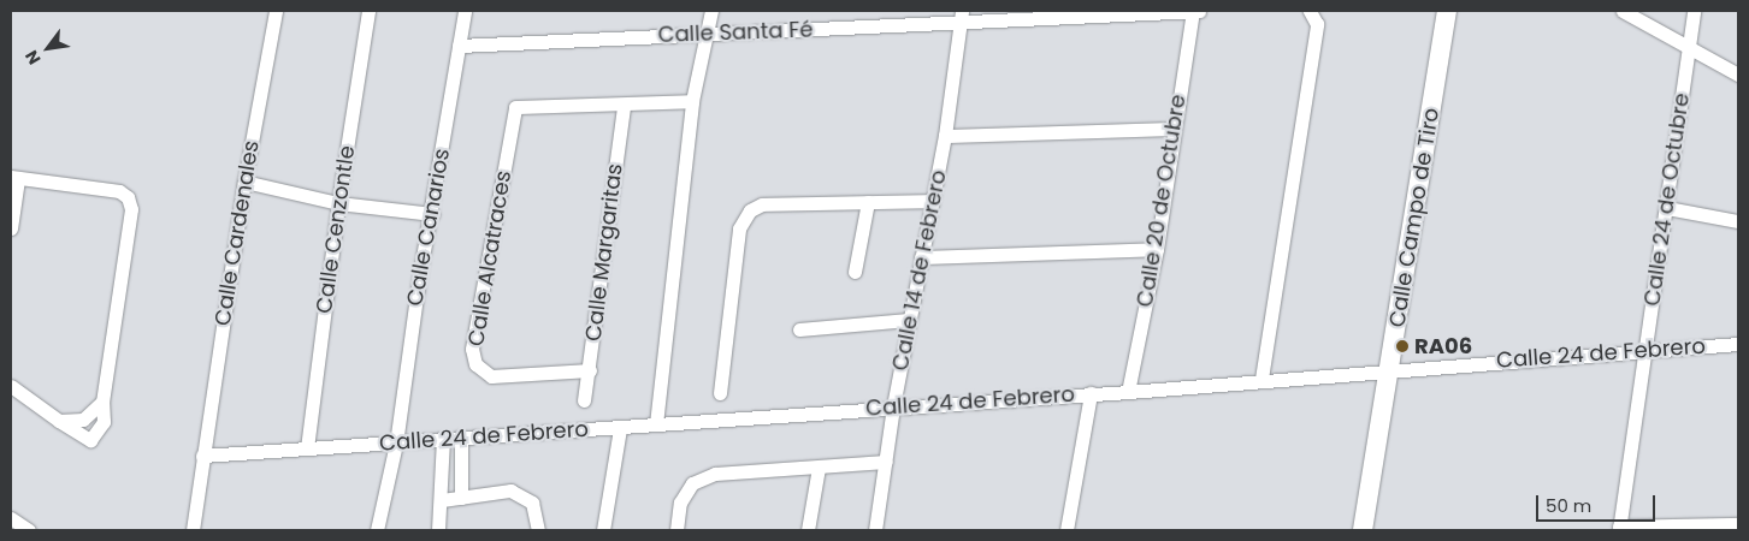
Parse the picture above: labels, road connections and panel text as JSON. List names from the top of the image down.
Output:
{
  "streets": {
    "street": [
      "Calle Santa Fé",
      "Calle 24 de Octubre",
      "Calle 20 de Octubre",
      "Calle Campo de Tiro",
      "Calle Canarios",
      "Calle Cenzontle",
      "Calle Cardenales",
      "Calle Margaritas",
      "Calle Alcatraces",
      "Calle 14 de Febrero",
      "Calle 24 de Febrero"
    ]
  },
  "crossings": [
    ["Calle Santa Fé", "Calle 20 de Octubre"],
    ["Calle Santa Fé", "Calle Canarios"],
    ["Calle Santa Fé", "Calle 14 de Febrero"],
    ["Calle 24 de Octubre", "Calle 24 de Febrero"],
    ["Calle 20 de Octubre", "Calle 24 de Febrero"],
    ["Calle Campo de Tiro", "Calle 24 de Febrero"],
    ["Calle Canarios", "Calle 24 de Febrero"],
    ["Calle Cenzontle", "Calle 24 de Febrero"],
    ["Calle Cardenales", "Calle 24 de Febrero"],
    ["Calle Margaritas", "Calle Alcatraces"],
    ["Calle 14 de Febrero", "Calle 24 de Febrero"]
  ],
  "places": ["RA06"],
  "scale_bar": "50 m",
  "north": "bottom left"
}
